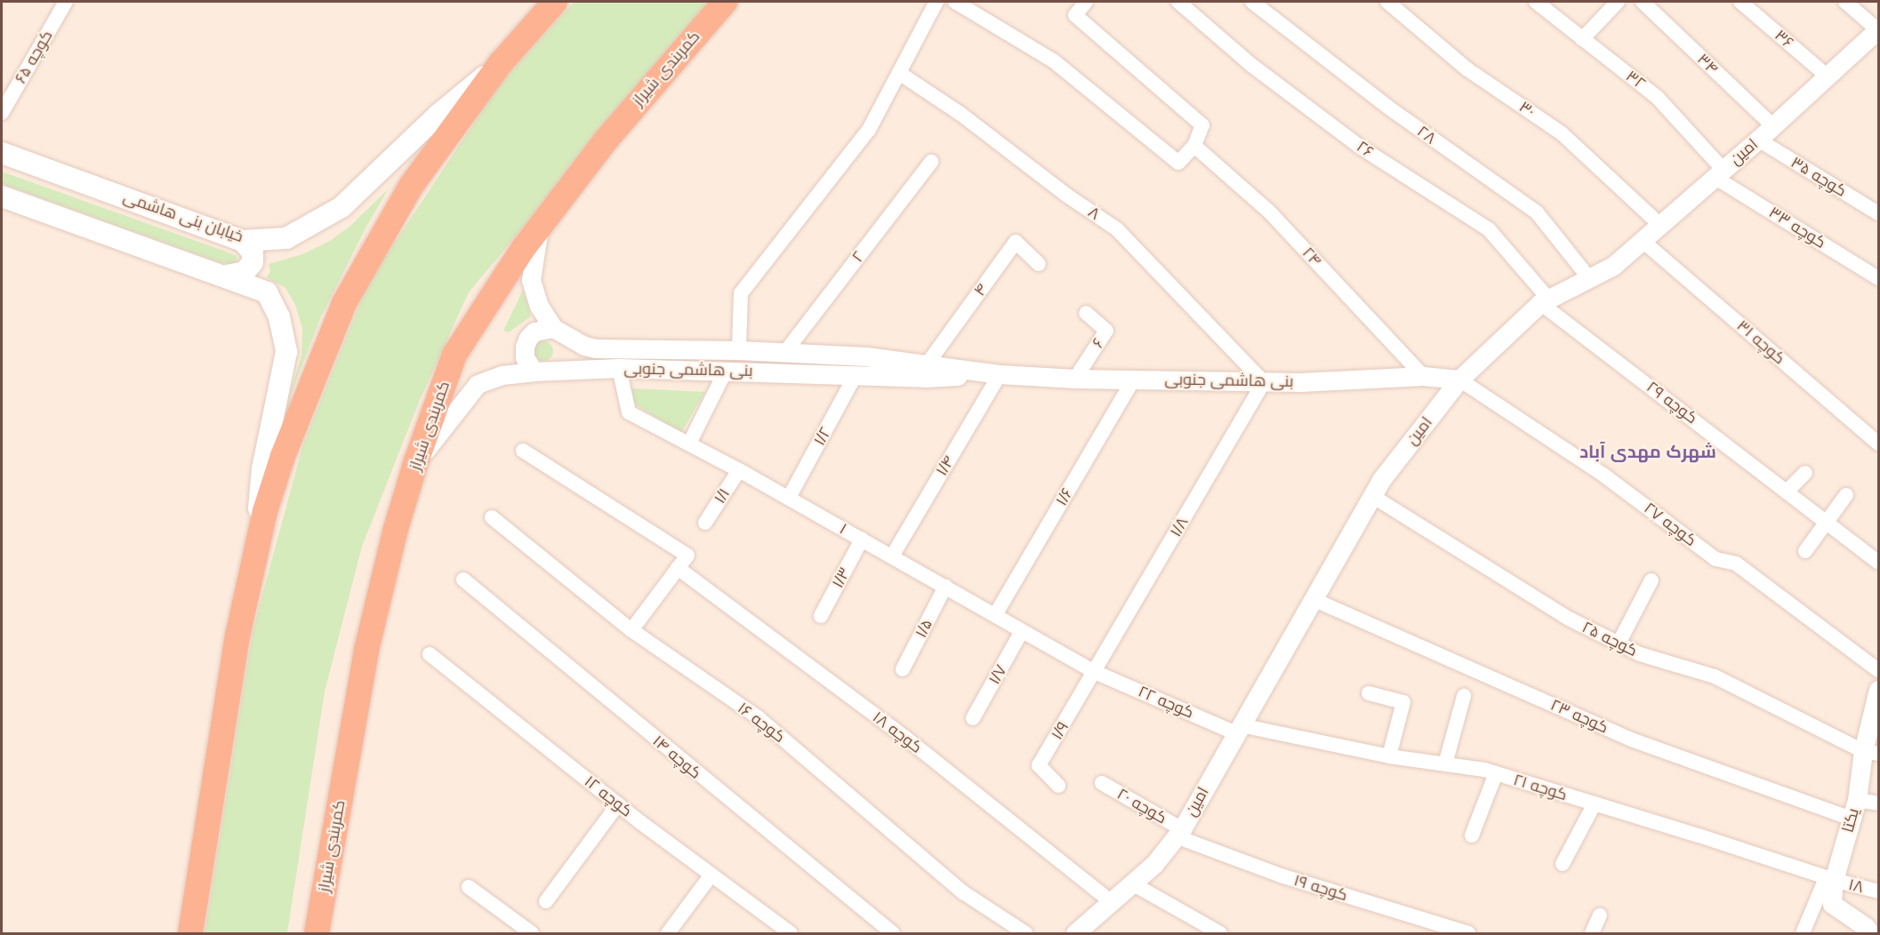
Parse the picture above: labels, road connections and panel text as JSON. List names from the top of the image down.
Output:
{
  "streets": {
    "highway": ["کمربندی شیراز"],
    "main road": ["خیابان بنی هاشمی"],
    "street": [
      "۳۶",
      "کوچه ۶۵",
      "۳۴",
      "۳۲",
      "۳۰",
      "۲۸",
      "۲۶",
      "امین",
      "کوچه ۳۵",
      "۸",
      "کوچه ۳۳",
      "۲",
      "۲۴",
      "۴",
      "کوچه ۳۱",
      "۶",
      "بنی هاشمی جنوبی",
      "کوچه ۲۹",
      "۱/۲",
      "۱/۴",
      "۱/۱",
      "۱/۶",
      "کوچه ۲۷",
      "۱/۸",
      "۱",
      "۱/۳",
      "۱/۵",
      "کوچه ۲۵",
      "۱/۷",
      "کوچه ۲۲",
      "کوچه ۲۳",
      "کوچه ۱۶",
      "۱/۹",
      "کوچه ۱۸",
      "کوچه ۱۴",
      "کوچه ۲۱",
      "کوچه ۱۲",
      "کوچه ۲۰",
      "یکتا",
      "۱۸",
      "کوچه ۱۹"
    ]
  },
  "crossings": [
    ["۳۶", "امین"],
    ["۳۴", "امین"],
    ["کمربندی شیراز", "بنی هاشمی جنوبی"],
    ["۳۲", "امین"],
    ["۳۲", "کوچه ۳۳"],
    ["۳۰", "امین"],
    ["۲۸", "امین"],
    ["۲۶", "امین"],
    ["۲۶", "کوچه ۲۹"],
    ["امین", "کوچه ۳۵"],
    ["امین", "کوچه ۳۳"],
    ["امین", "کوچه ۳۱"],
    ["امین", "بنی هاشمی جنوبی"],
    ["امین", "کوچه ۲۹"],
    ["امین", "کوچه ۲۷"],
    ["امین", "کوچه ۲۵"],
    ["امین", "کوچه ۲۲"],
    ["امین", "کوچه ۲۳"],
    ["امین", "کوچه ۱۸"],
    ["امین", "کوچه ۲۱"],
    ["امین", "کوچه ۲۰"],
    ["امین", "کوچه ۱۹"],
    ["۸", "بنی هاشمی جنوبی"],
    ["۸", "۱/۸"],
    ["۲", "بنی هاشمی جنوبی"],
    ["۲۴", "بنی هاشمی جنوبی"],
    ["۴", "بنی هاشمی جنوبی"],
    ["۶", "بنی هاشمی جنوبی"],
    ["بنی هاشمی جنوبی", "۱/۲"],
    ["بنی هاشمی جنوبی", "۱/۴"],
    ["بنی هاشمی جنوبی", "۱/۶"],
    ["بنی هاشمی جنوبی", "کوچه ۲۷"],
    ["بنی هاشمی جنوبی", "۱/۸"],
    ["بنی هاشمی جنوبی", "۱"],
    ["۱/۲", "۱"],
    ["۱/۴", "۱"],
    ["۱/۱", "۱"],
    ["۱/۶", "۱"],
    ["۱/۸", "۱"],
    ["۱/۸", "کوچه ۲۲"],
    ["۱/۸", "۱/۹"],
    ["۱", "۱/۳"],
    ["۱", "۱/۵"],
    ["۱", "۱/۷"],
    ["۱", "کوچه ۲۲"],
    ["۱", "۱/۹"],
    ["کوچه ۲۵", "یکتا"],
    ["کوچه ۲۲", "۱/۹"],
    ["کوچه ۲۲", "کوچه ۲۱"],
    ["کوچه ۲۳", "یکتا"],
    ["کوچه ۲۱", "یکتا"],
    ["کوچه ۲۱", "۱۸"],
    ["کوچه ۲۰", "کوچه ۱۹"],
    ["یکتا", "۱۸"]
  ],
  "districts": ["شهرک مهدی آباد"]
}
